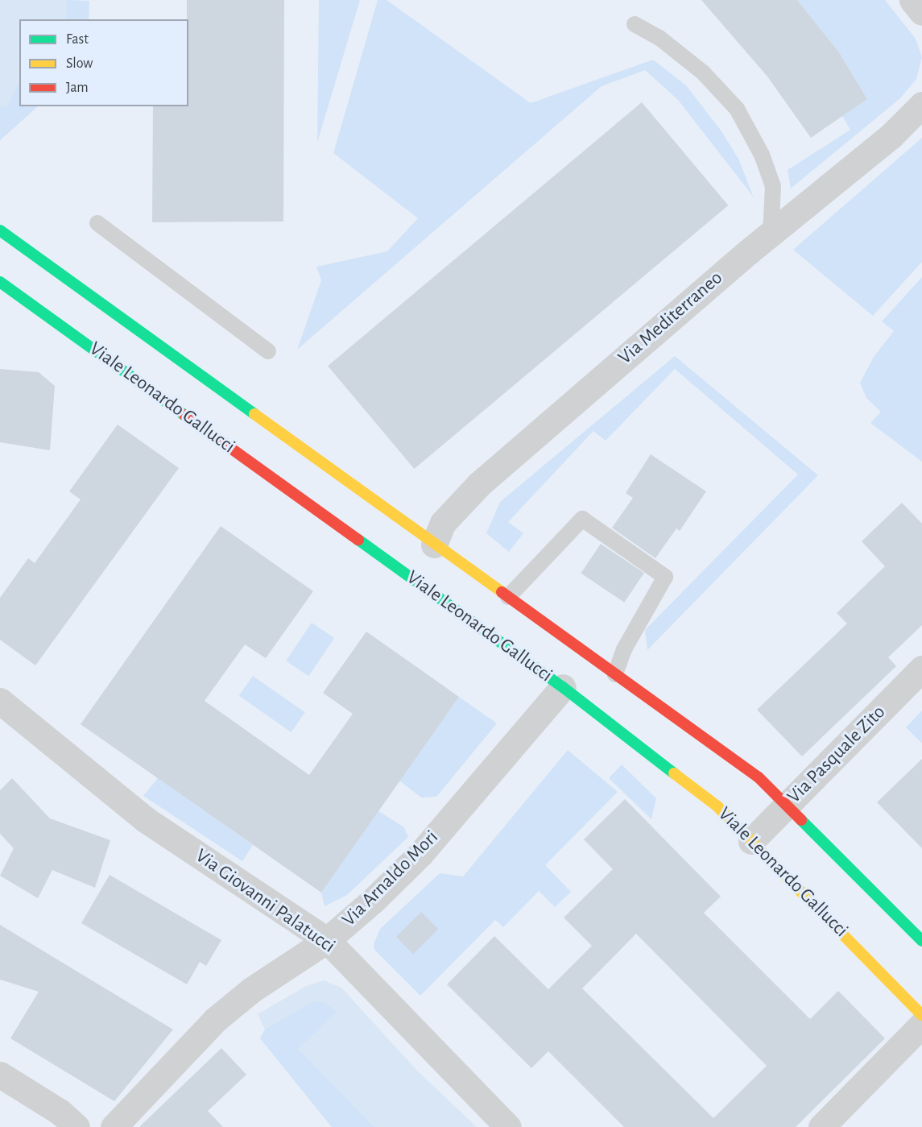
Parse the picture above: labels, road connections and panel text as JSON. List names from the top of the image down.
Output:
{
  "streets": {
    "street": [
      "Via Mediterraneo",
      "Viale Leonardo Gallucci",
      "Via Pasquale Zito",
      "Via Arnaldo Mori",
      "Via Giovanni Palatucci"
    ]
  },
  "crossings": [
    ["Via Mediterraneo", "Viale Leonardo Gallucci"],
    ["Viale Leonardo Gallucci", "Via Pasquale Zito"],
    ["Viale Leonardo Gallucci", "Via Arnaldo Mori"],
    ["Via Arnaldo Mori", "Via Giovanni Palatucci"]
  ],
  "legend": ["Fast", "Slow", "Jam"]
}
